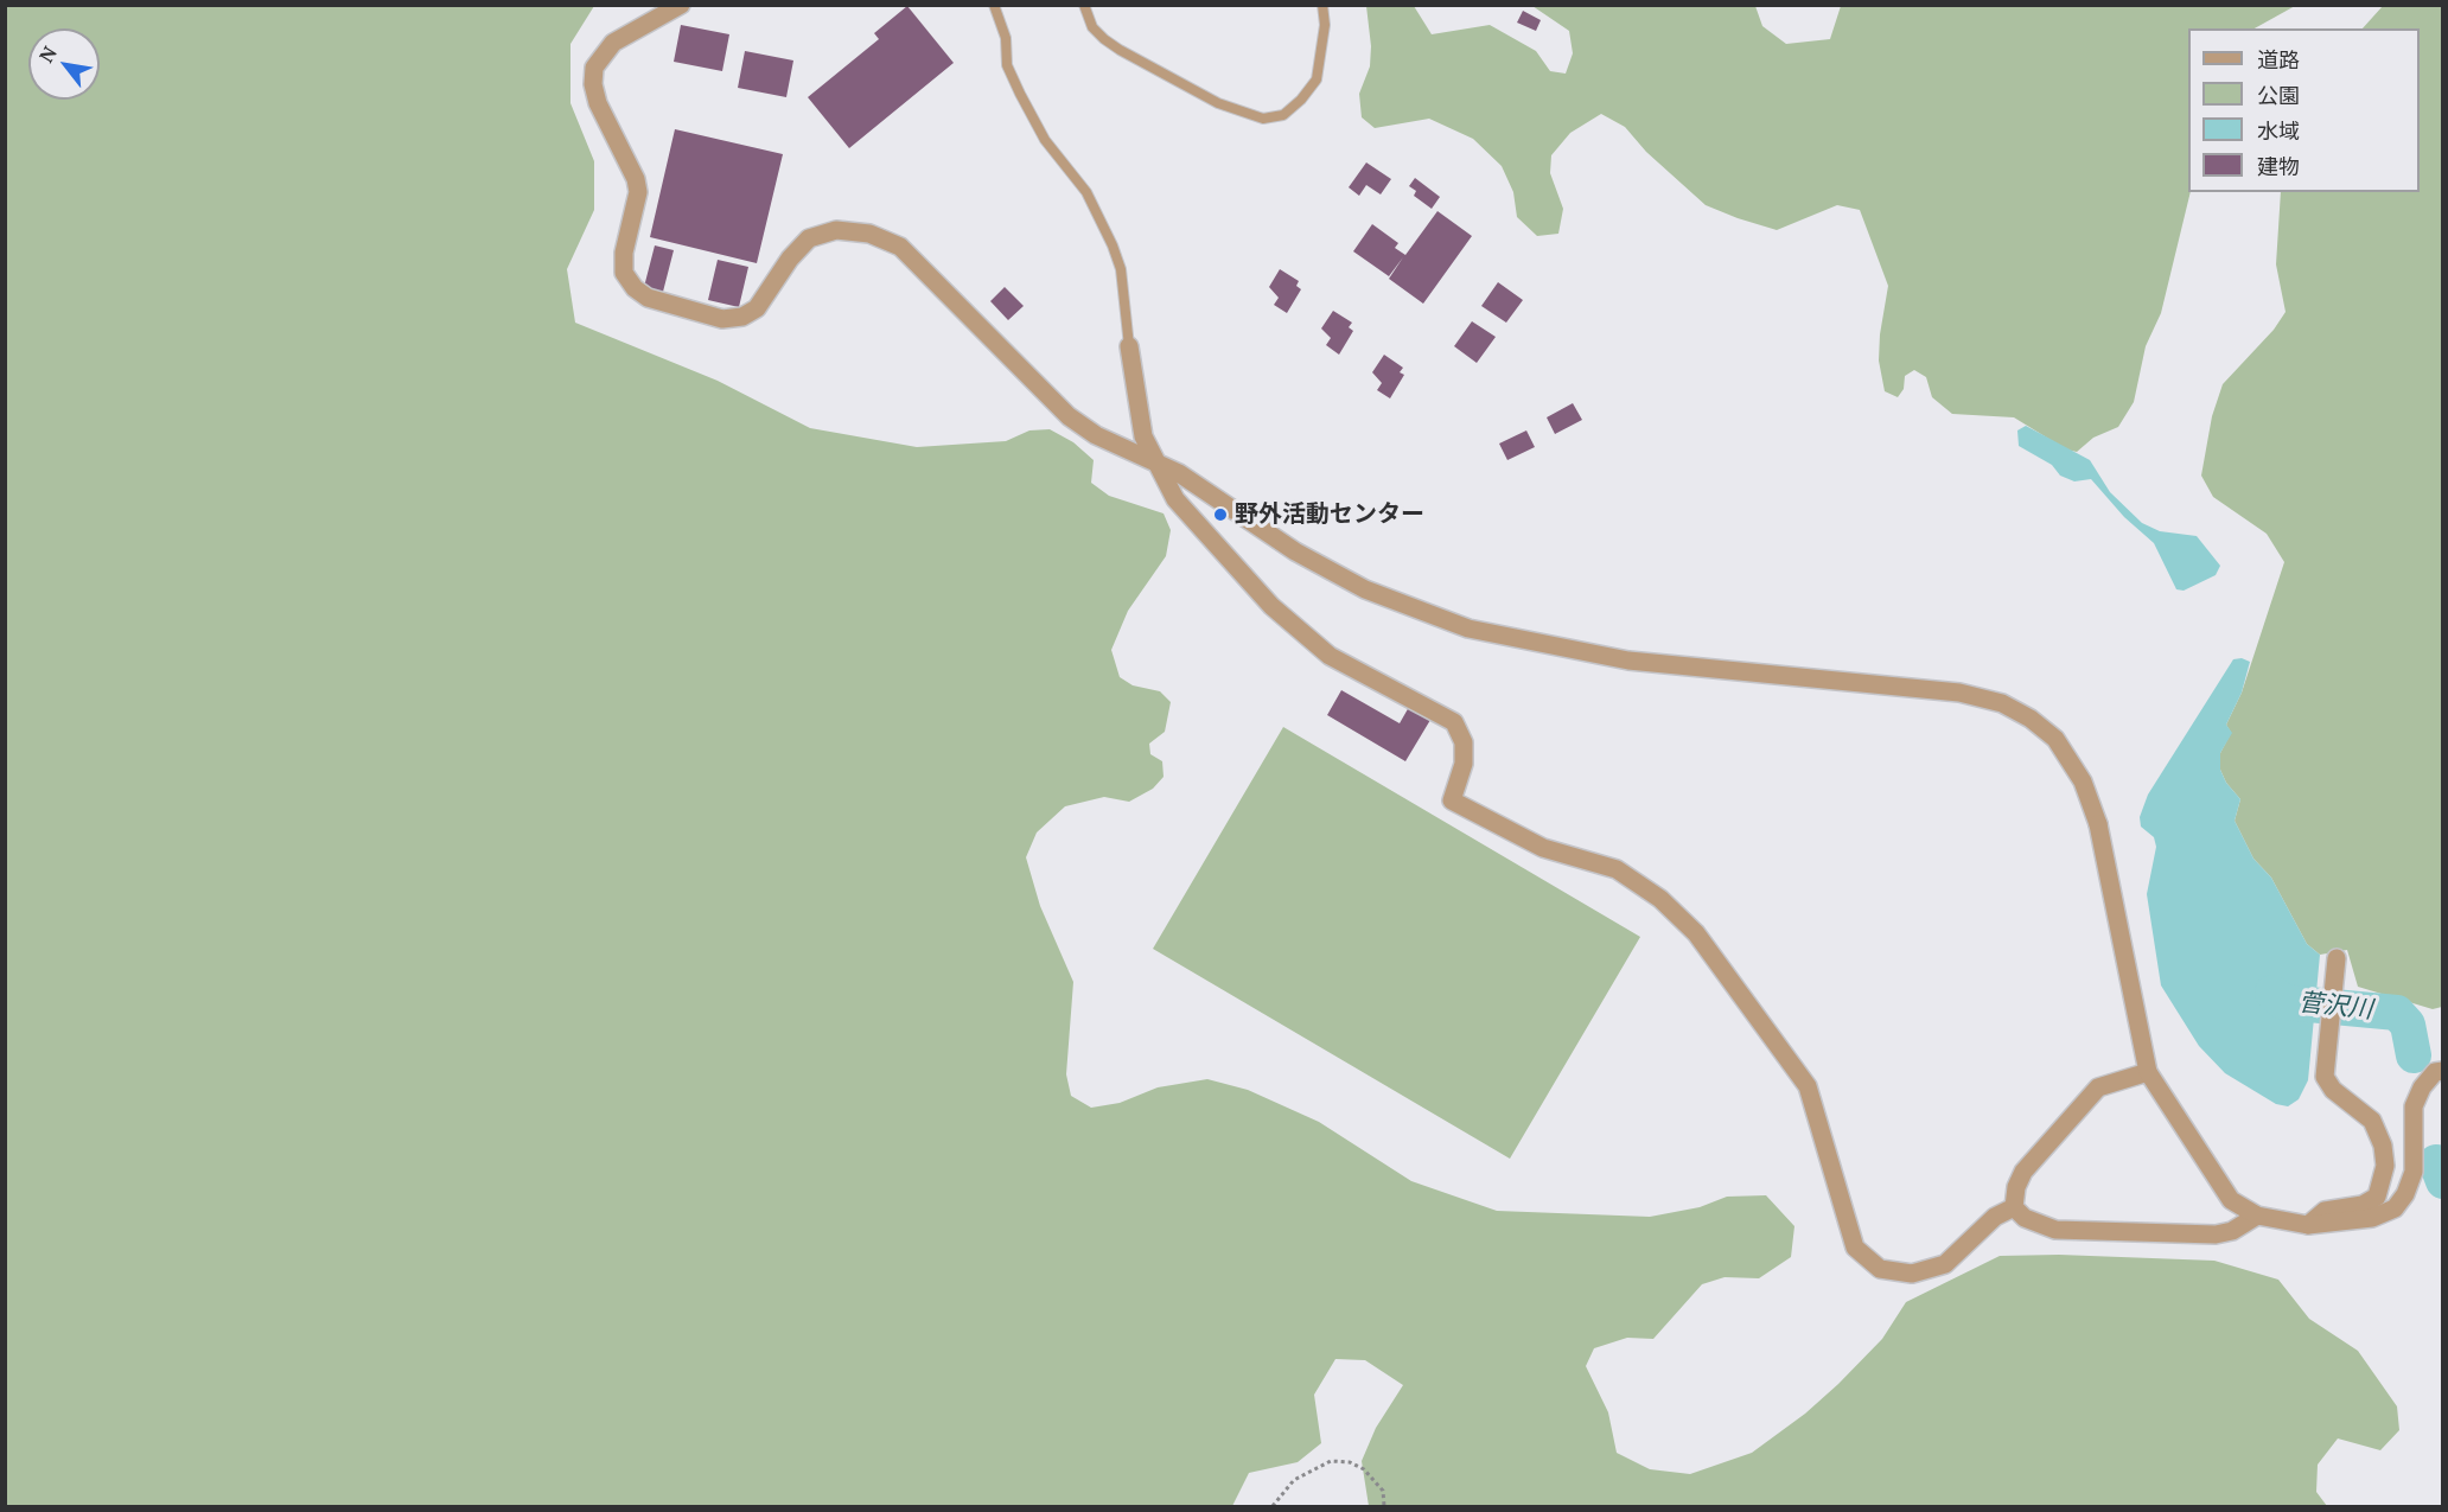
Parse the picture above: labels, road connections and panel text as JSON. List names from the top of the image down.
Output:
{
  "water": ["菅沢川"],
  "places": ["野外活動センター"],
  "legend": [
    "道路",
    "公園",
    "水域",
    "建物"
  ],
  "north": "top left"
}
